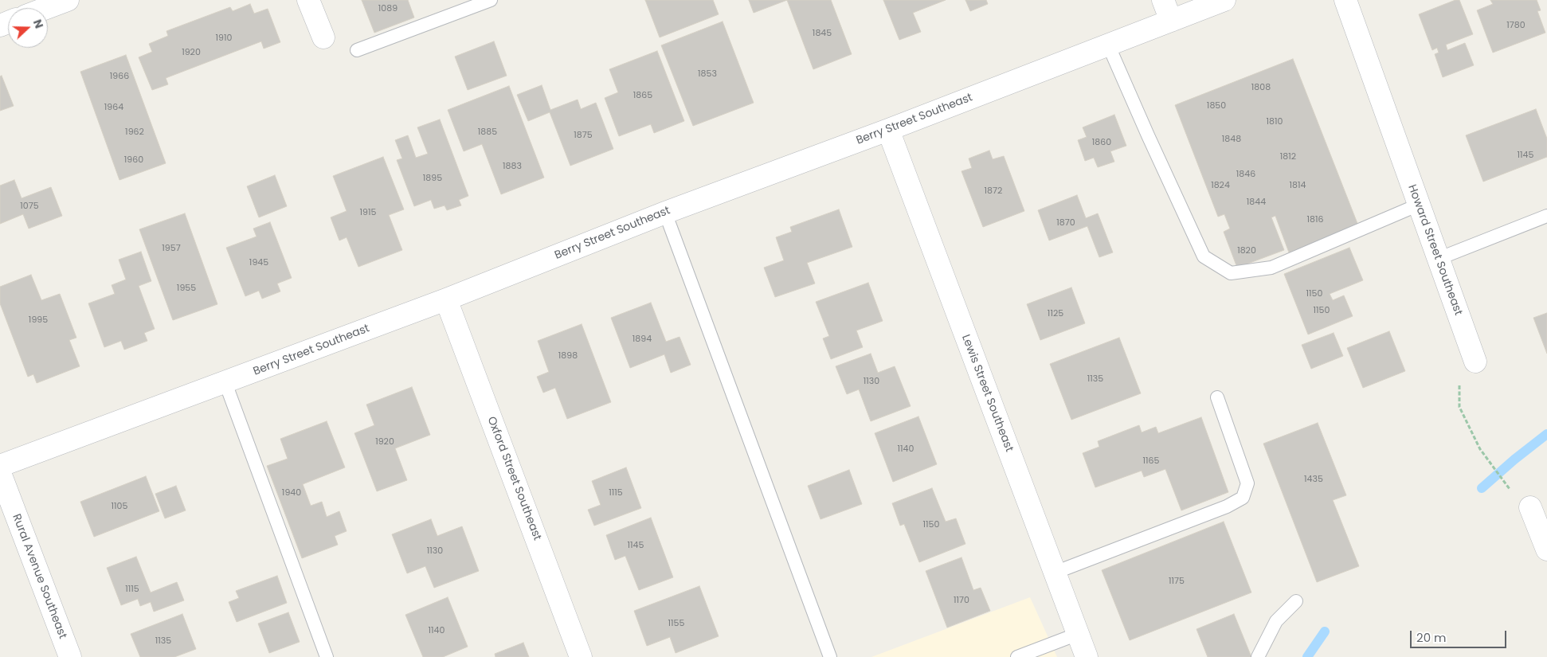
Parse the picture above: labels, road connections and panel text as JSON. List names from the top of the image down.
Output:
{
  "streets": {
    "street": [
      "Berry Street Southeast",
      "Howard Street Southeast",
      "Lewis Street Southeast",
      "Oxford Street Southeast",
      "Rural Avenue Southeast"
    ]
  },
  "crossings": [
    ["Berry Street Southeast", "Lewis Street Southeast"],
    ["Berry Street Southeast", "Oxford Street Southeast"]
  ],
  "house_numbers": [
    "1089",
    "1780",
    "1845",
    "1910",
    "1920",
    "1853",
    "1966",
    "1808",
    "1865",
    "1850",
    "1964",
    "1810",
    "1962",
    "1885",
    "1875",
    "1848",
    "1860",
    "1145",
    "1812",
    "1960",
    "1883",
    "1846",
    "1895",
    "1824",
    "1814",
    "1872",
    "1844",
    "1075",
    "1915",
    "1816",
    "1870",
    "1957",
    "1820",
    "1945",
    "1955",
    "1150",
    "1150",
    "1125",
    "1995",
    "1894",
    "1898",
    "1135",
    "1130",
    "1920",
    "1140",
    "1165",
    "1435",
    "1940",
    "1115",
    "1105",
    "1150",
    "1145",
    "1130",
    "1175",
    "1115",
    "1170",
    "1155",
    "1140",
    "1135"
  ],
  "scale_bar": "20 m",
  "north": "right"
}
